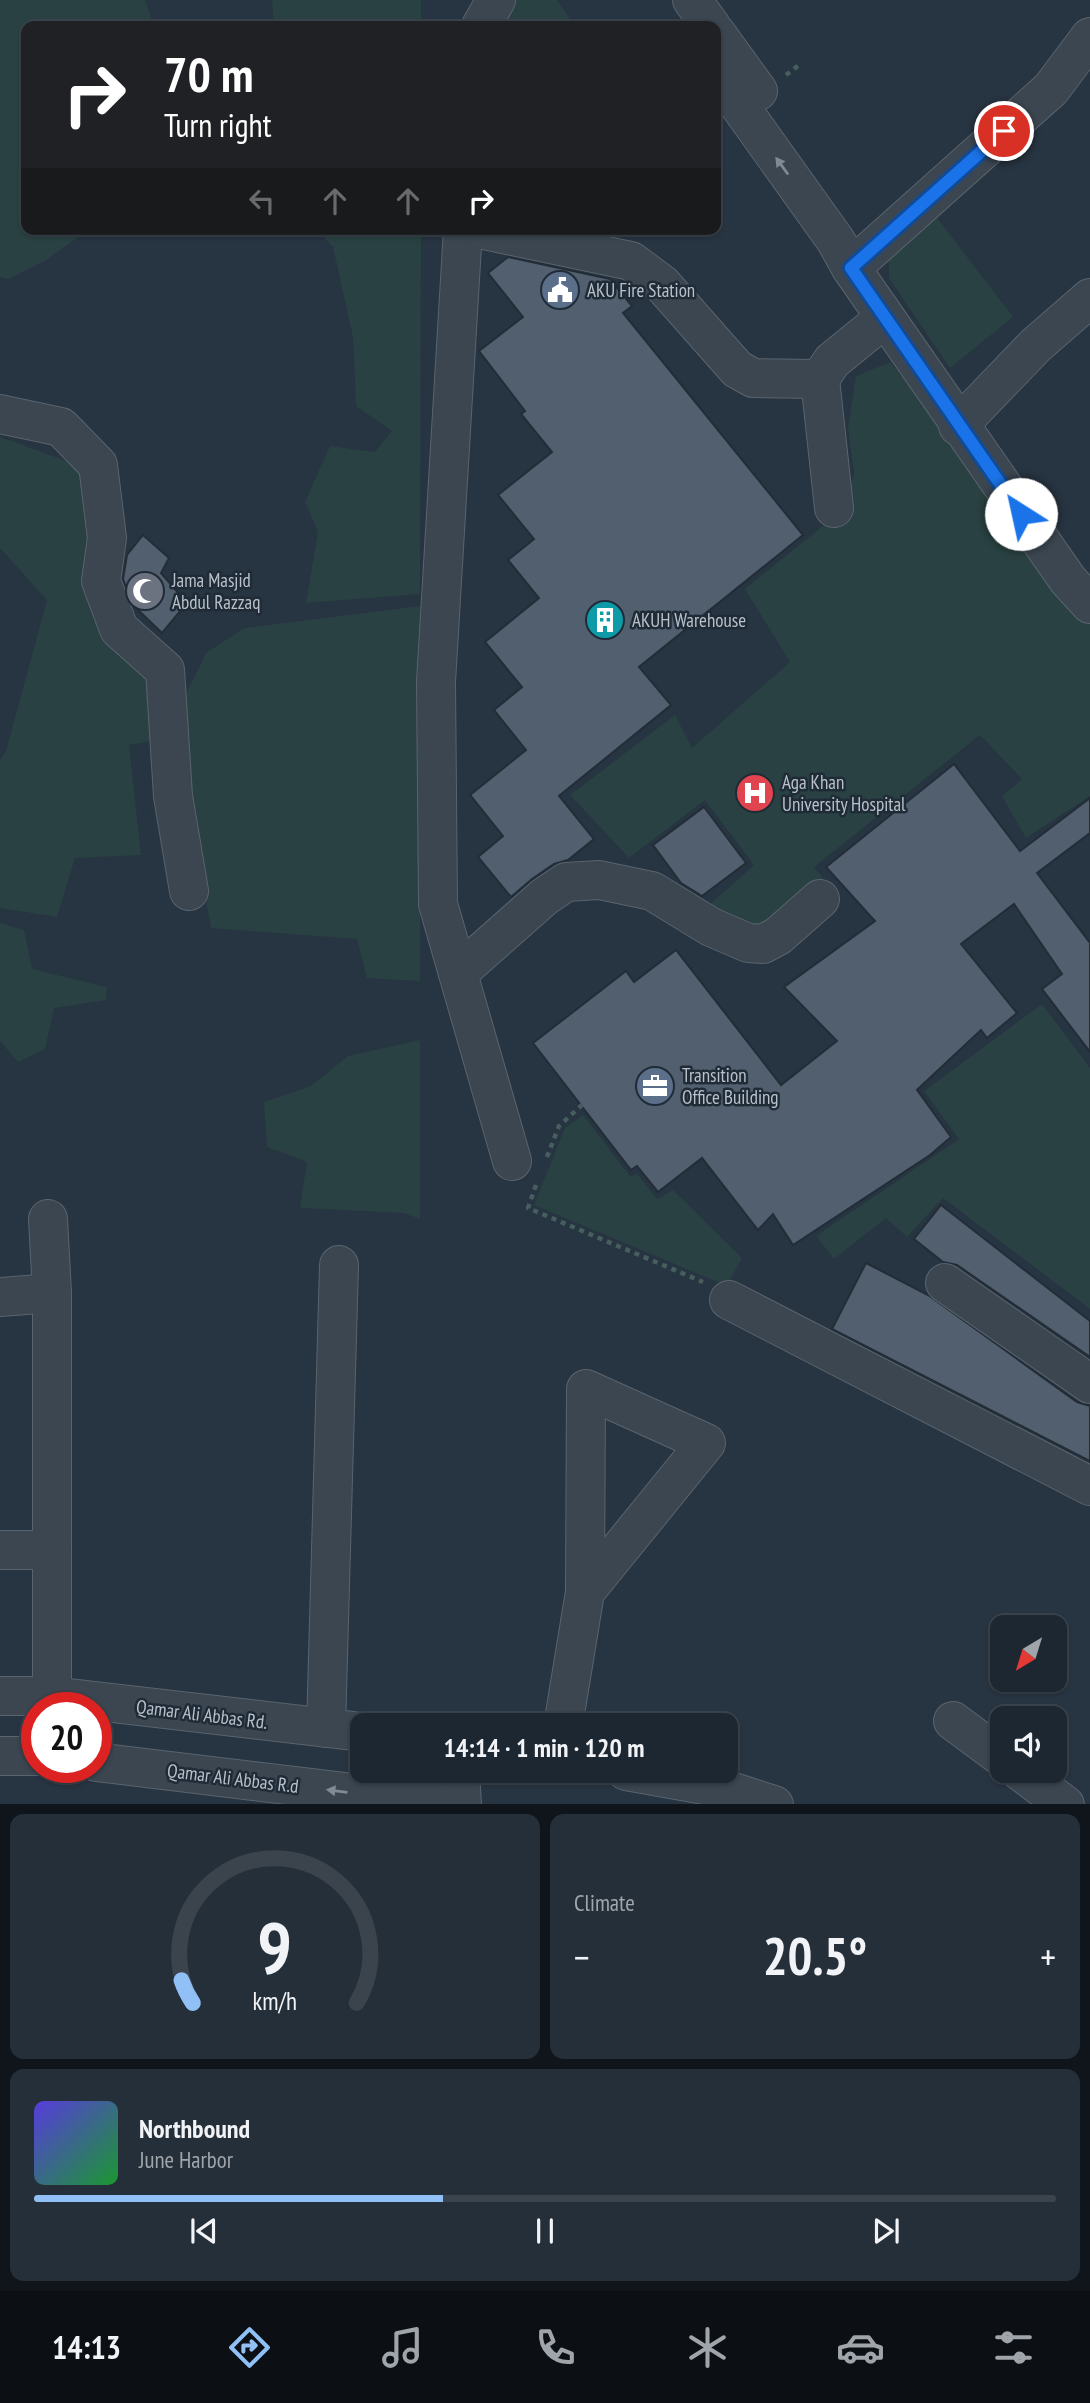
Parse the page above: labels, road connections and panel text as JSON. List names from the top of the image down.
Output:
{
  "streets": {
    "street": ["Qamar Ali Abbas Rd.", "Qamar Ali Abbas R.d"]
  },
  "one_way": ["Qamar Ali Abbas R.d"],
  "places": {
    "public building": ["AKU Fire Station"],
    "mosque": ["Jama Masjid Abdul Razzaq"],
    "building": ["AKUH Warehouse"],
    "hospital": ["Aga Khan University Hospital"],
    "office": ["Transition Office Building"]
  },
  "north": "bottom left",
  "page": {
    "turn": ["70 m", "Turn right"],
    "limit": "20",
    "trip": "14:14 · 1 min · 120 m",
    "tile": "Climate",
    "heat": ["−", "20.5°", "+"],
    "song": ["Northbound", "June Harbor"],
    "tabs": "14:13",
    "gauge": ["9", "km/h"]
  }
}
